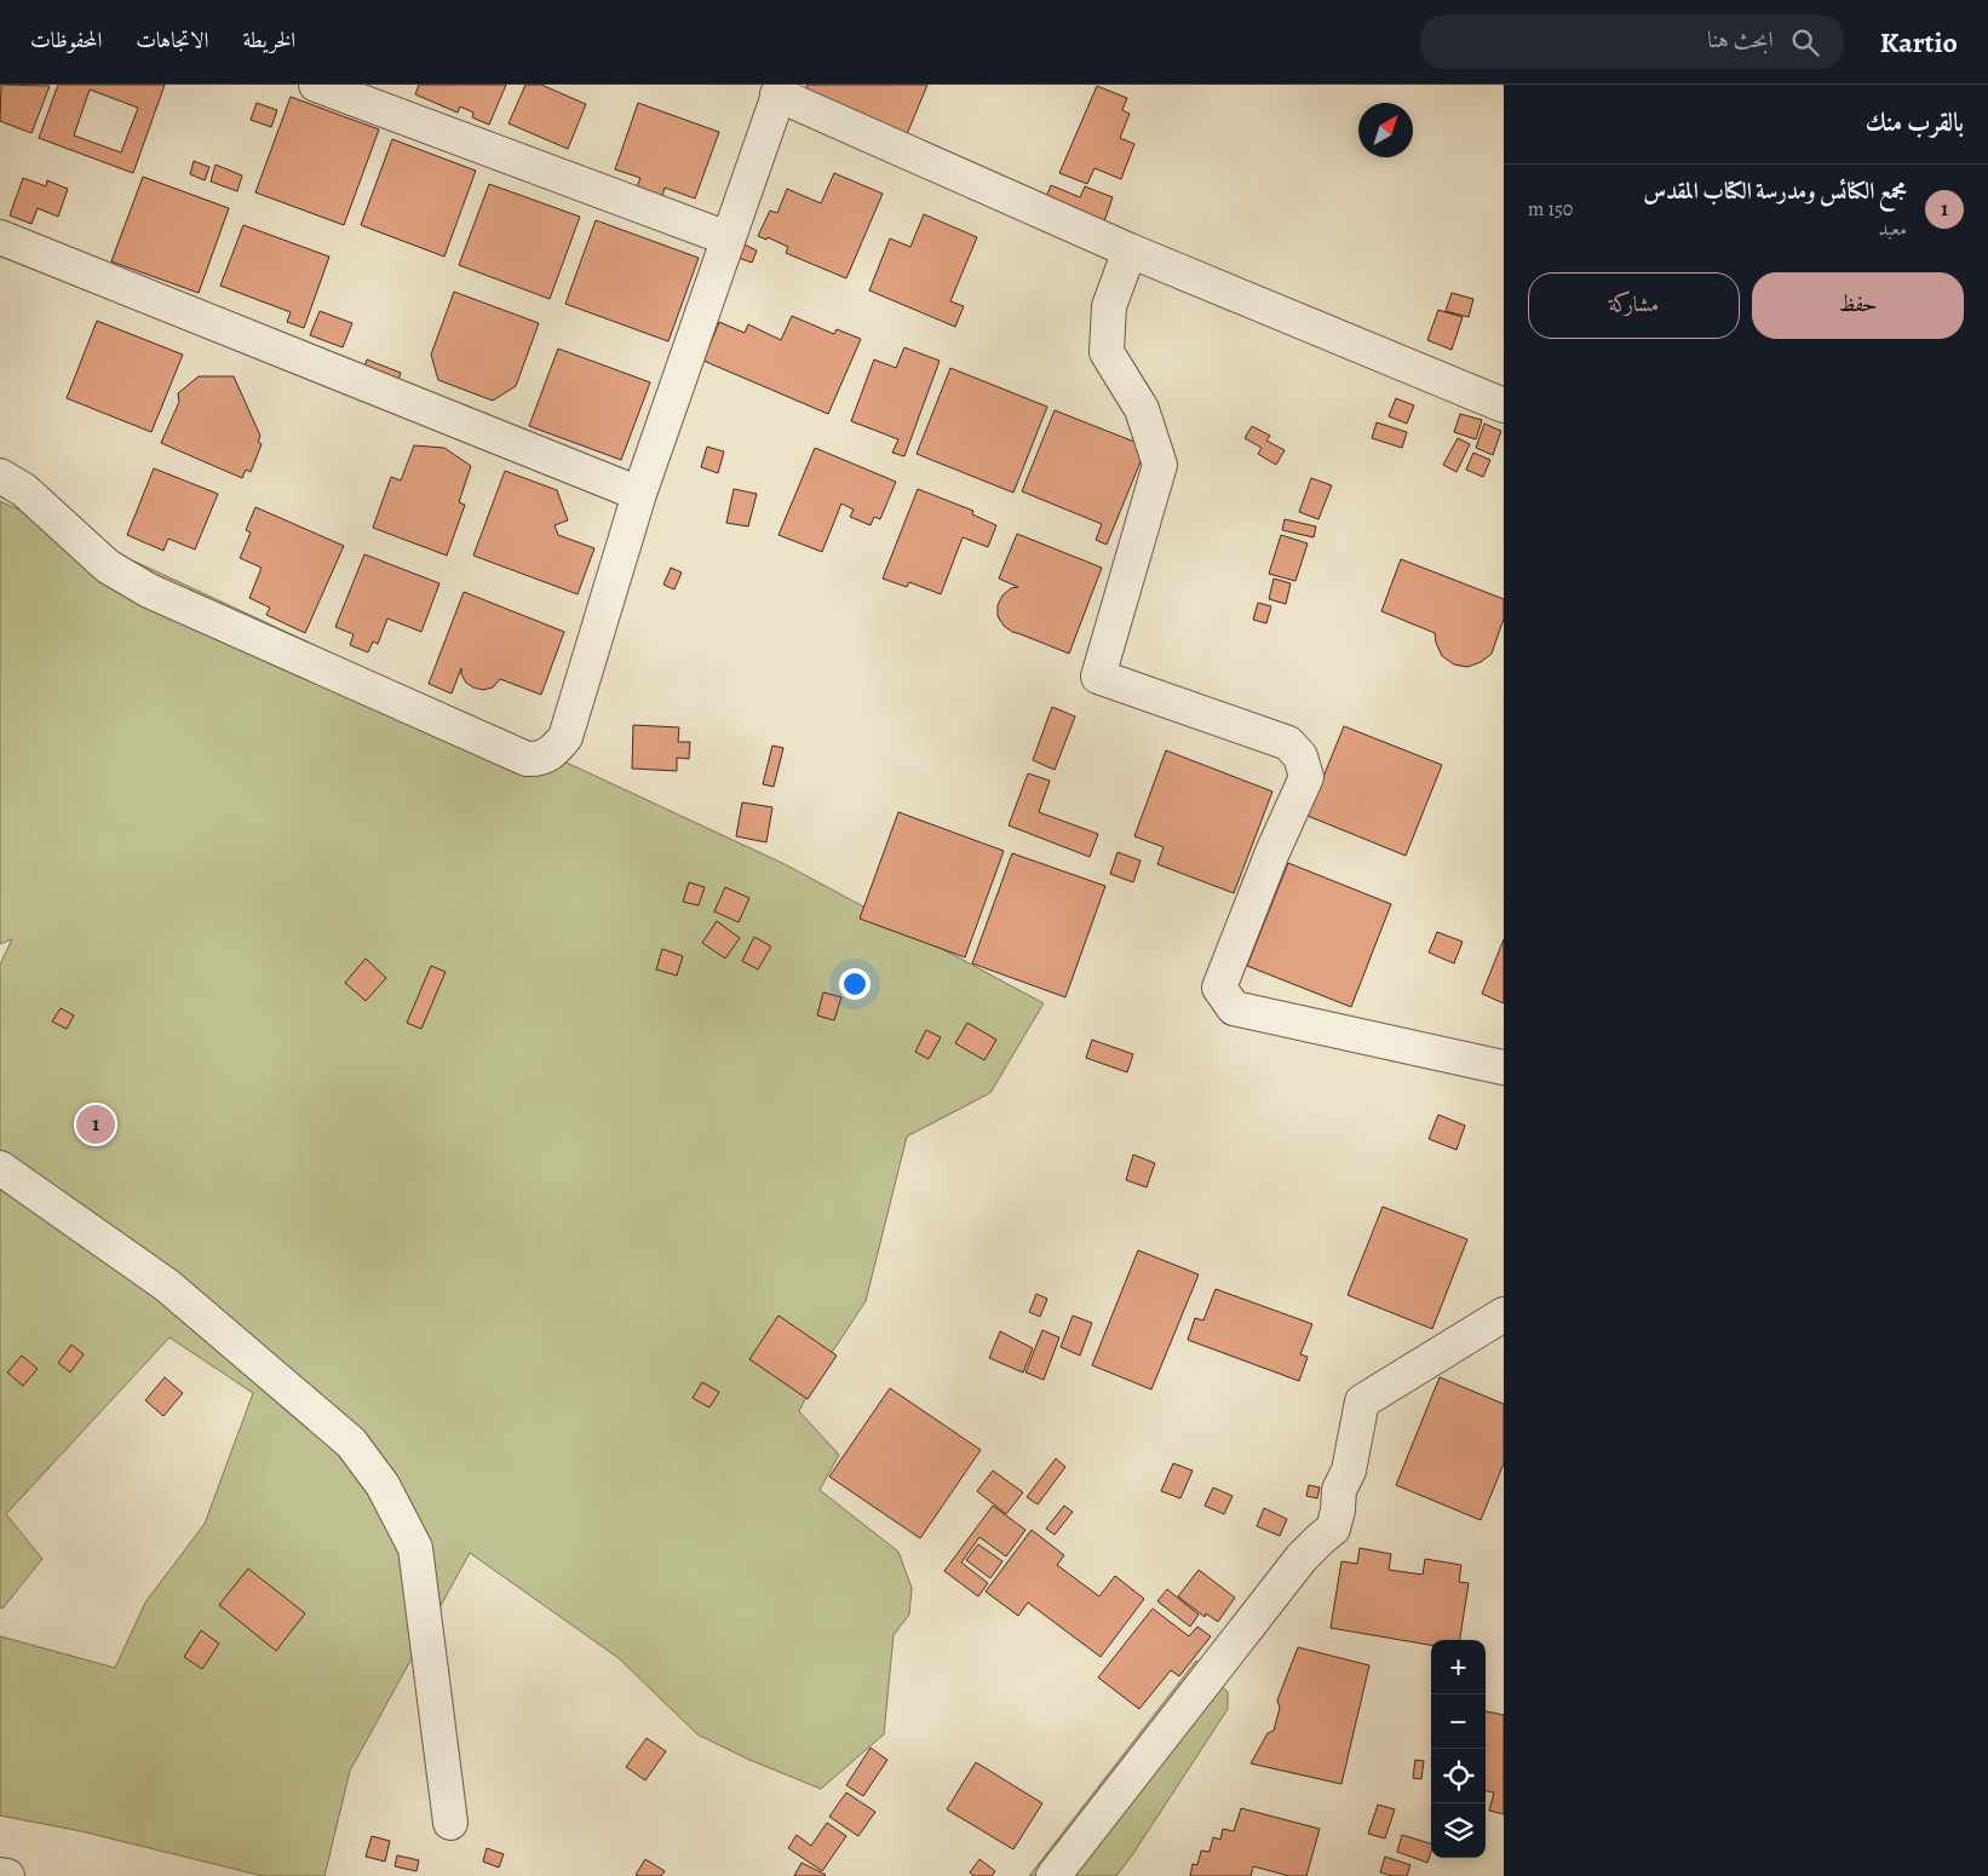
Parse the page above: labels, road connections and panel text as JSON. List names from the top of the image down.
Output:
{
  "north": "top right",
  "page": {
    "header": "Kartio",
    "search": "ابحث هنا",
    "nav": ["الخريطة", "الاتجاهات", "المحفوظات"],
    "heading": "بالقرب منك",
    "list": [
      {
        "mark": "1",
        "name": "مجمع الكنائس ومدرسة الكتاب المقدس",
        "note": "معبد",
        "value": "150 m"
      }
    ],
    "buttons": ["حفظ", "مشاركة"],
    "pins": "1",
    "map_buttons": ["+", "−"]
  }
}
